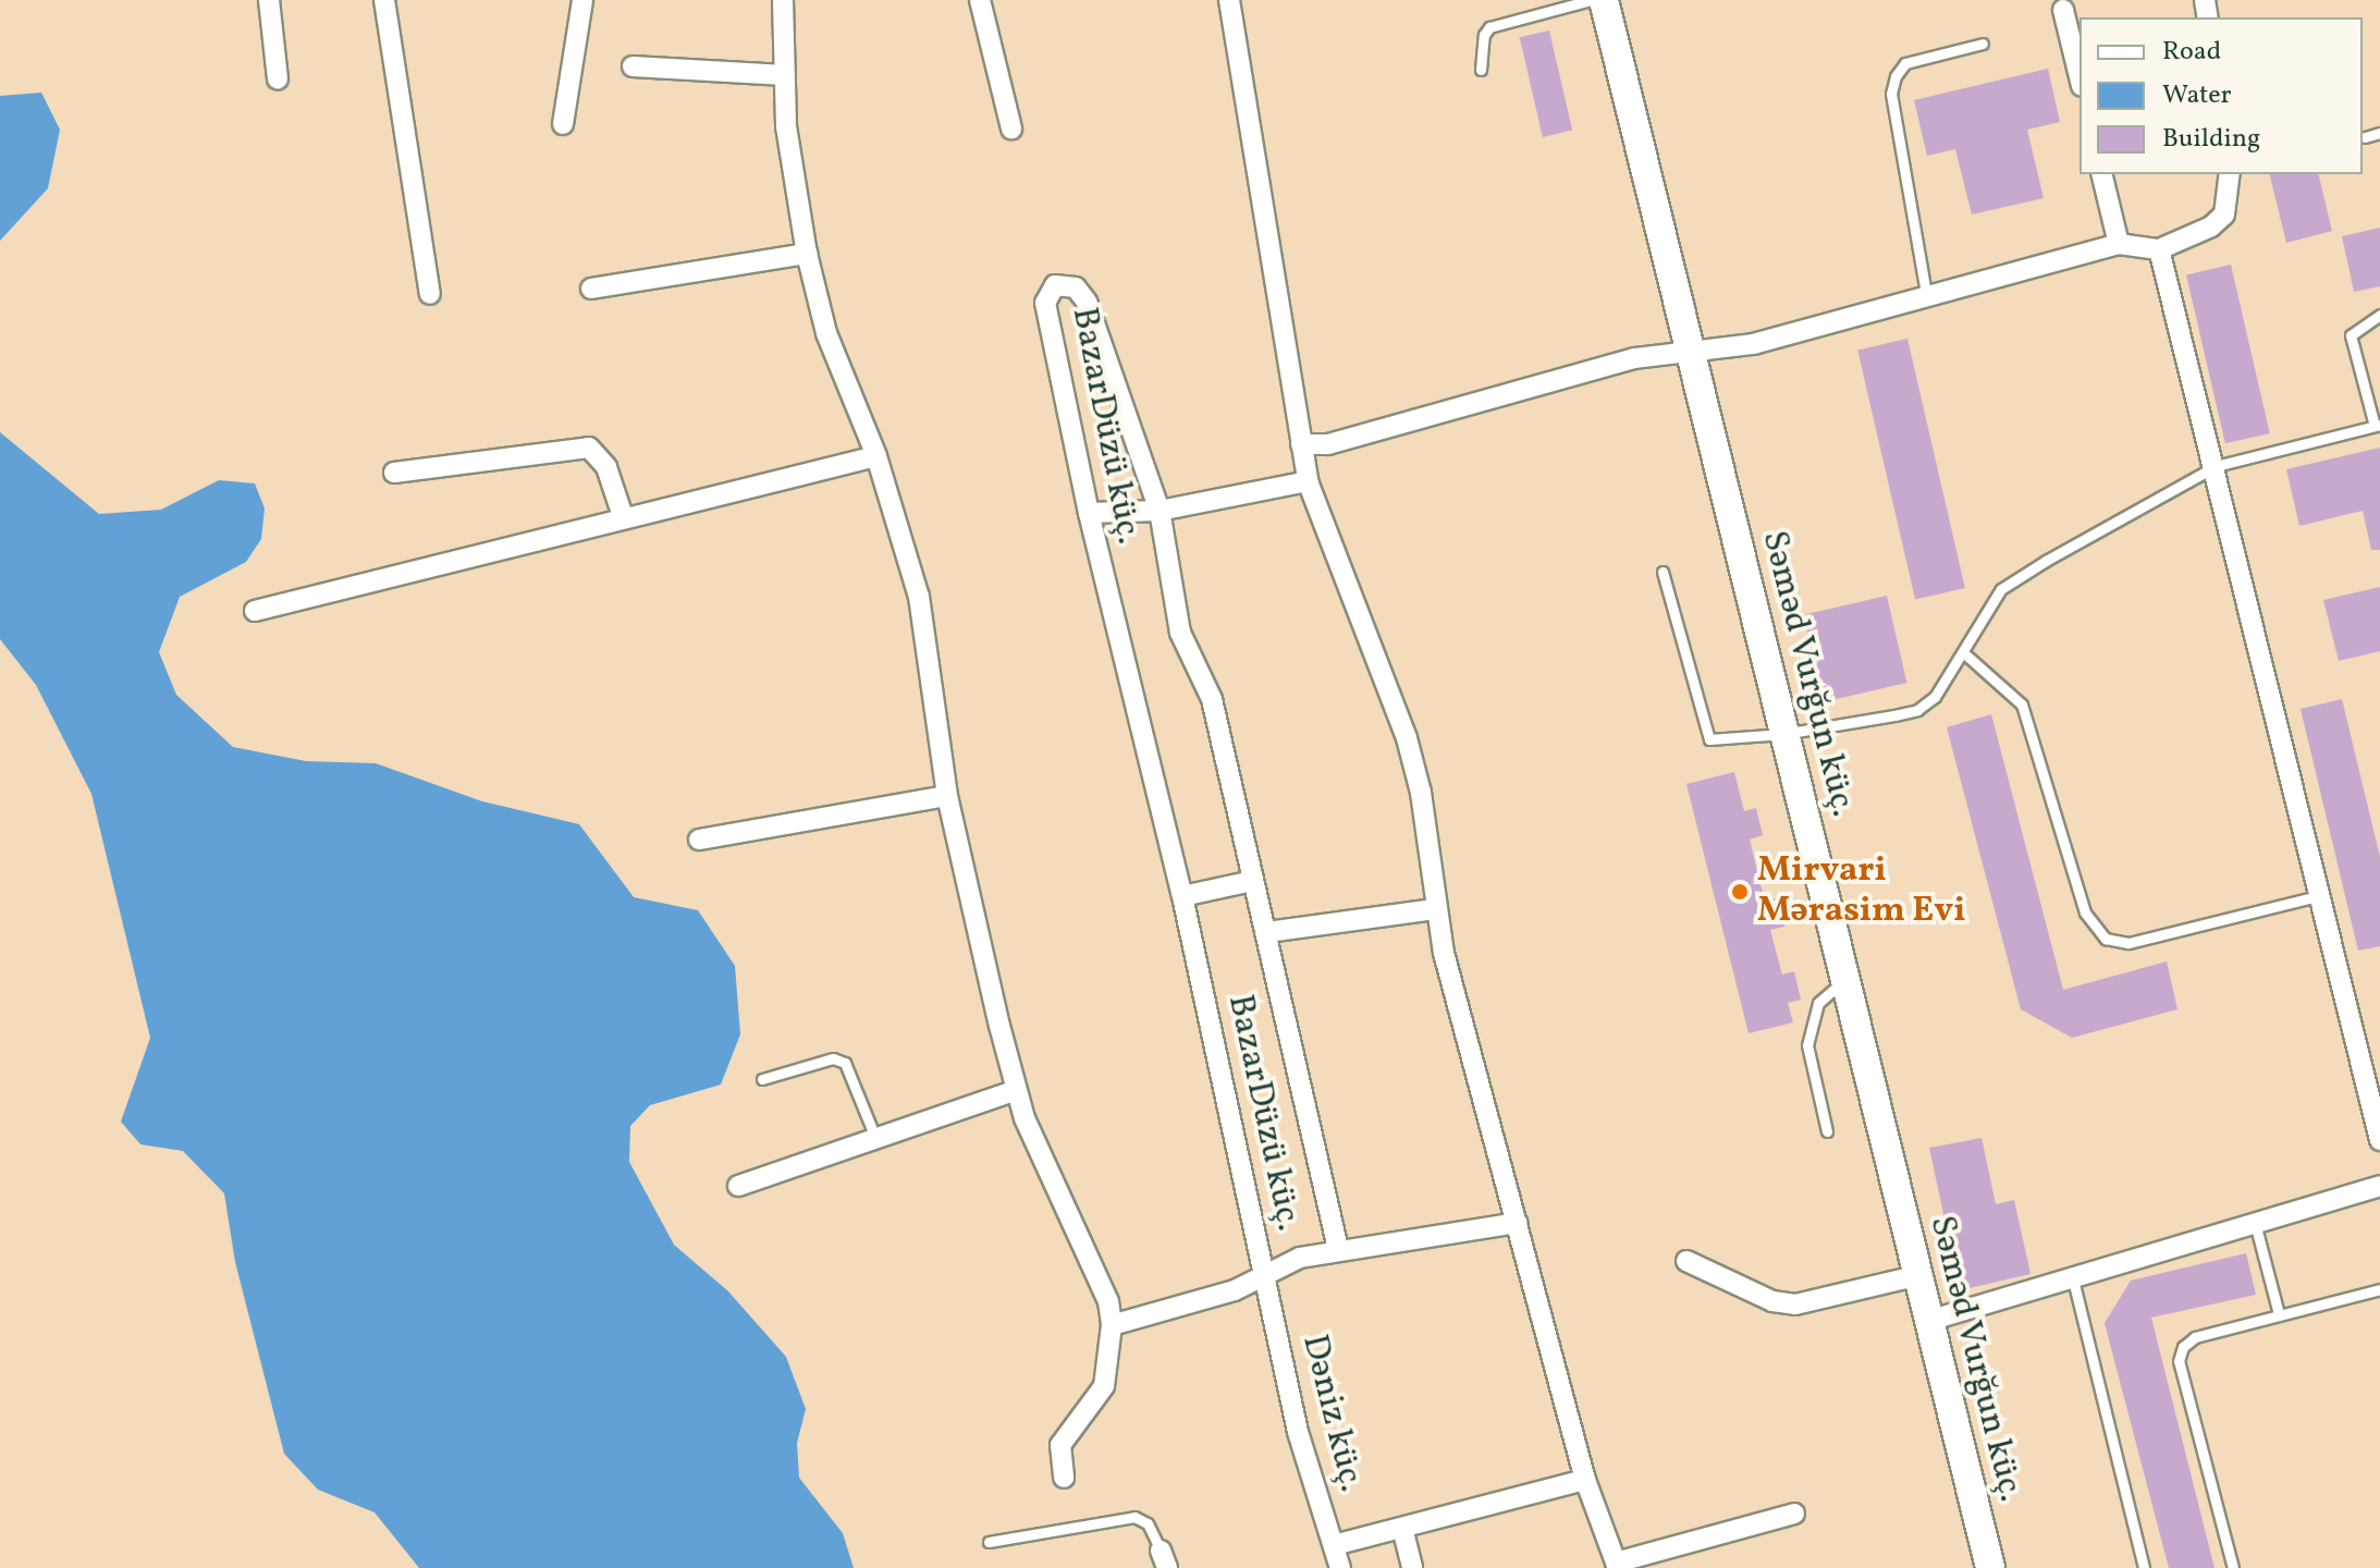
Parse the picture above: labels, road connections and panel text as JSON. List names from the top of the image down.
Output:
{
  "streets": {
    "main road": ["Səməd Vurğun küç."],
    "street": ["BazarDüzü küç.", "Dəniz küç."]
  },
  "crossings": [
    ["BazarDüzü küç.", "Dəniz küç."]
  ],
  "places": ["Mirvari Mərasim Evi"],
  "legend": ["Road", "Water", "Building"]
}
